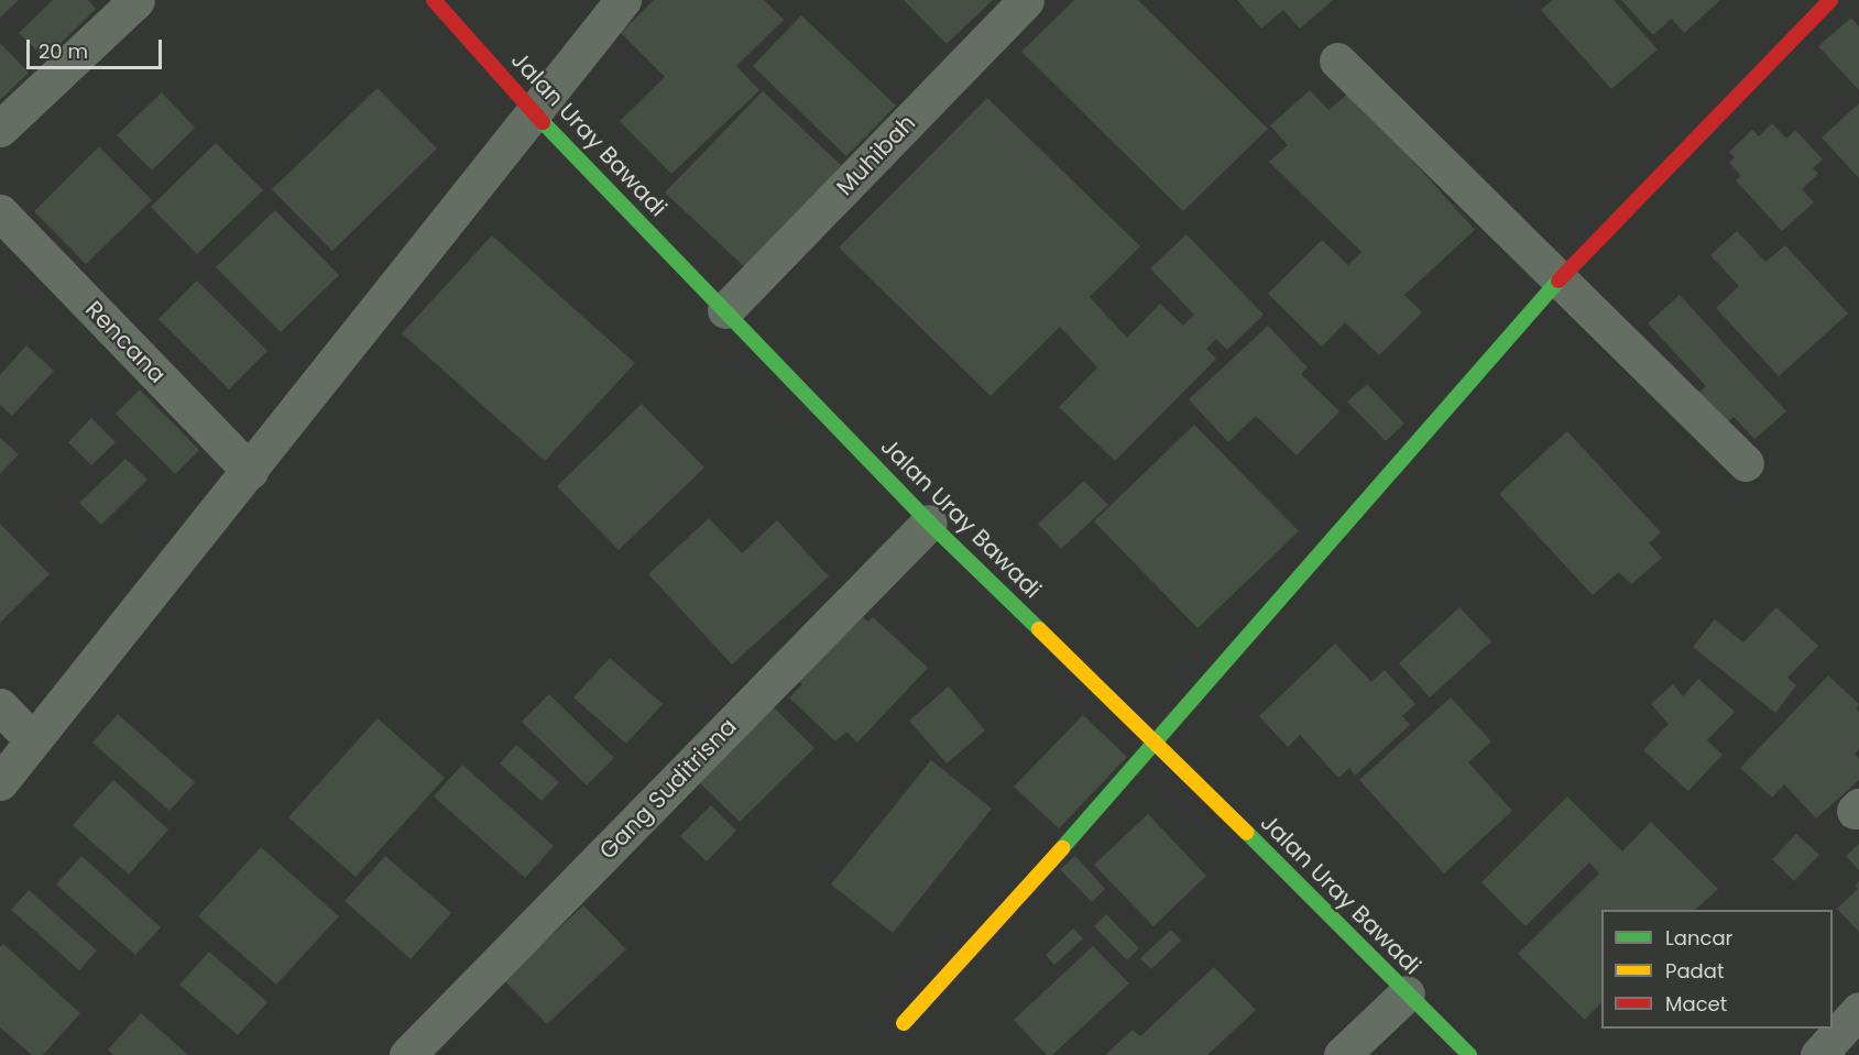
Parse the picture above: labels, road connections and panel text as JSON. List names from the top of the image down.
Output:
{
  "streets": {
    "street": [
      "Jalan Uray Bawadi",
      "Muhibah",
      "Rencana",
      "Gang Suditrisna"
    ]
  },
  "crossings": [
    ["Jalan Uray Bawadi", "Muhibah"],
    ["Jalan Uray Bawadi", "Gang Suditrisna"]
  ],
  "legend": ["Lancar", "Padat", "Macet"],
  "scale_bar": "20 m"
}
